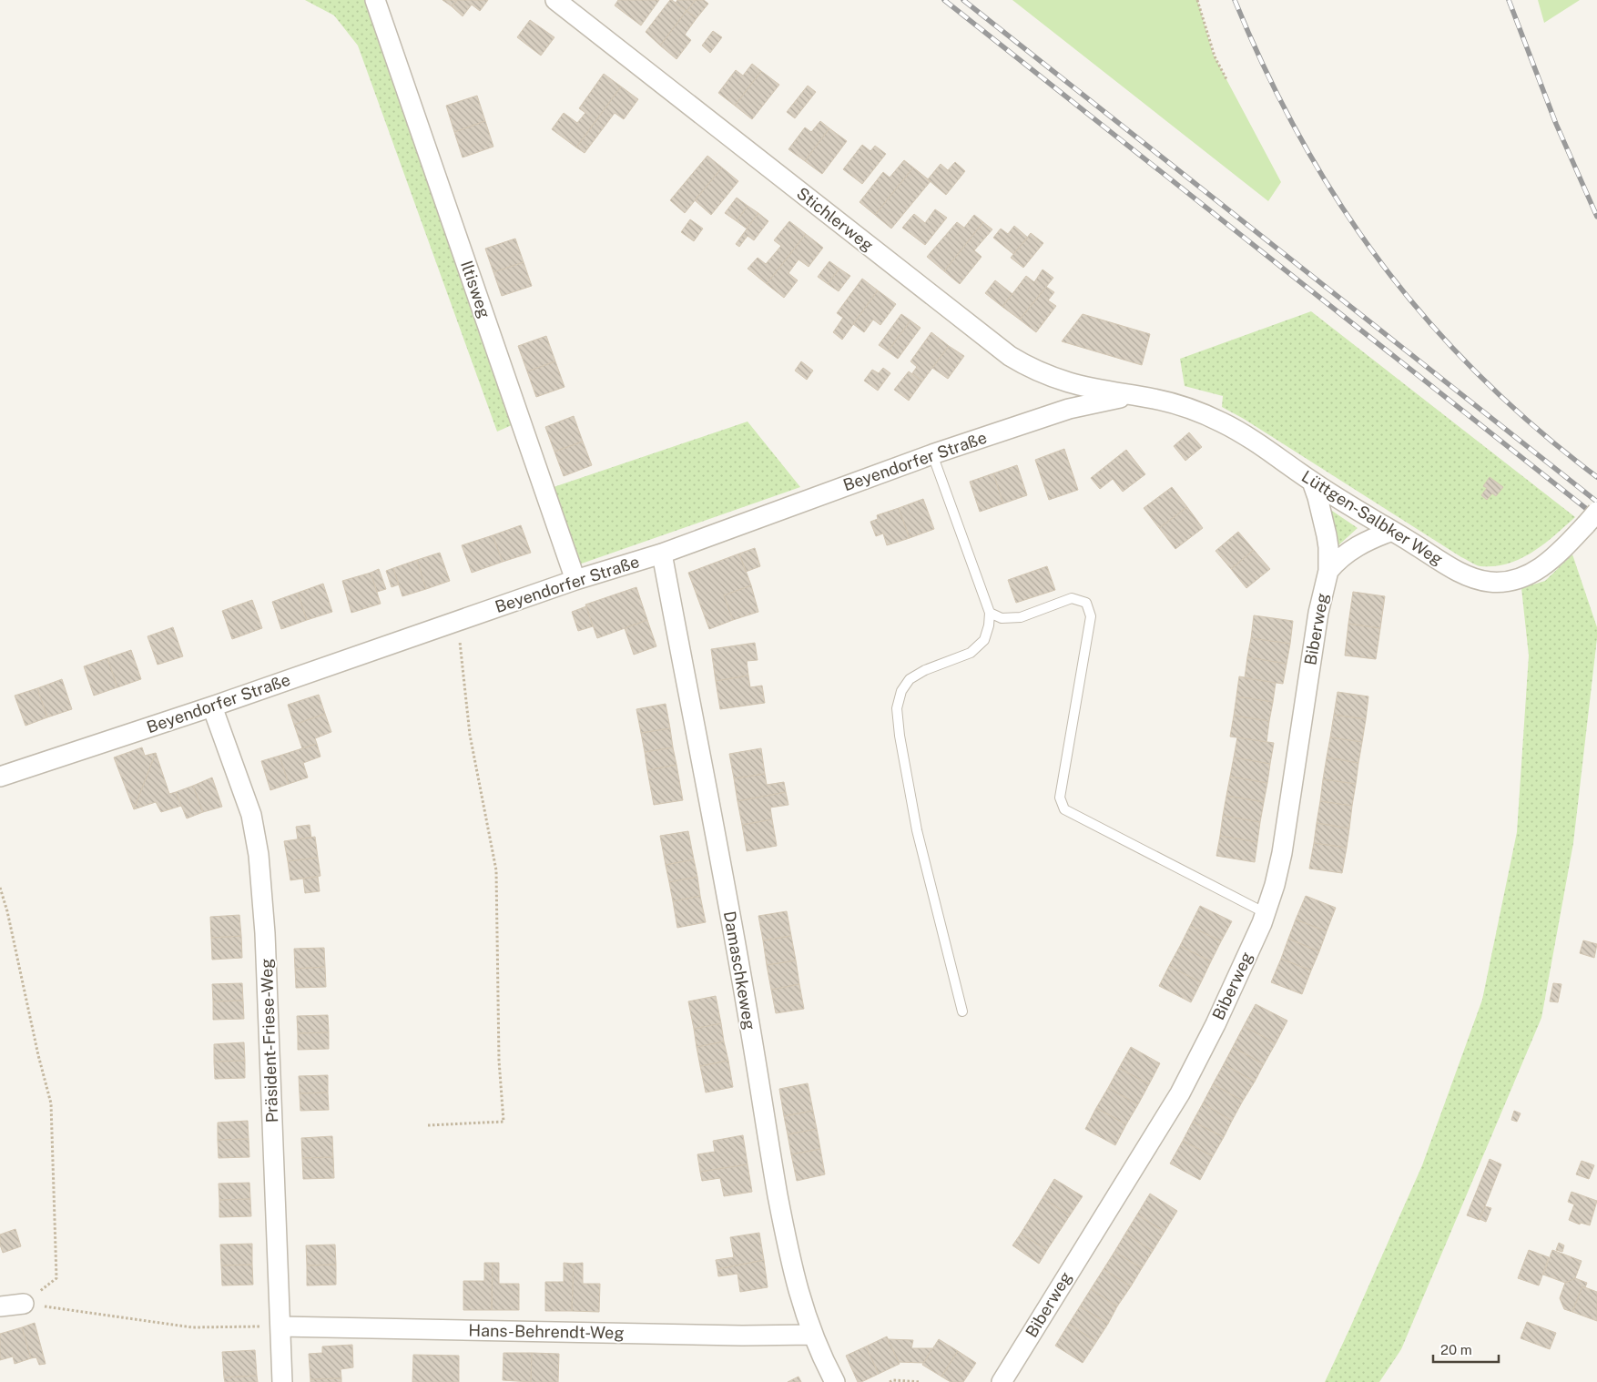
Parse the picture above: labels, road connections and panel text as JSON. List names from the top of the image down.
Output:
{
  "streets": {
    "street": [
      "Stichlerweg",
      "Iltisweg",
      "Beyendorfer Straße",
      "Lüttgen-Salbker Weg",
      "Biberweg",
      "Damaschkeweg",
      "Präsident-Friese-Weg",
      "Hans-Behrendt-Weg"
    ]
  },
  "crossings": [
    ["Stichlerweg", "Beyendorfer Straße"],
    ["Stichlerweg", "Lüttgen-Salbker Weg"],
    ["Iltisweg", "Beyendorfer Straße"],
    ["Beyendorfer Straße", "Lüttgen-Salbker Weg"],
    ["Beyendorfer Straße", "Damaschkeweg"],
    ["Beyendorfer Straße", "Präsident-Friese-Weg"],
    ["Lüttgen-Salbker Weg", "Biberweg"],
    ["Damaschkeweg", "Hans-Behrendt-Weg"],
    ["Präsident-Friese-Weg", "Hans-Behrendt-Weg"]
  ],
  "scale_bar": "20 m"
}
